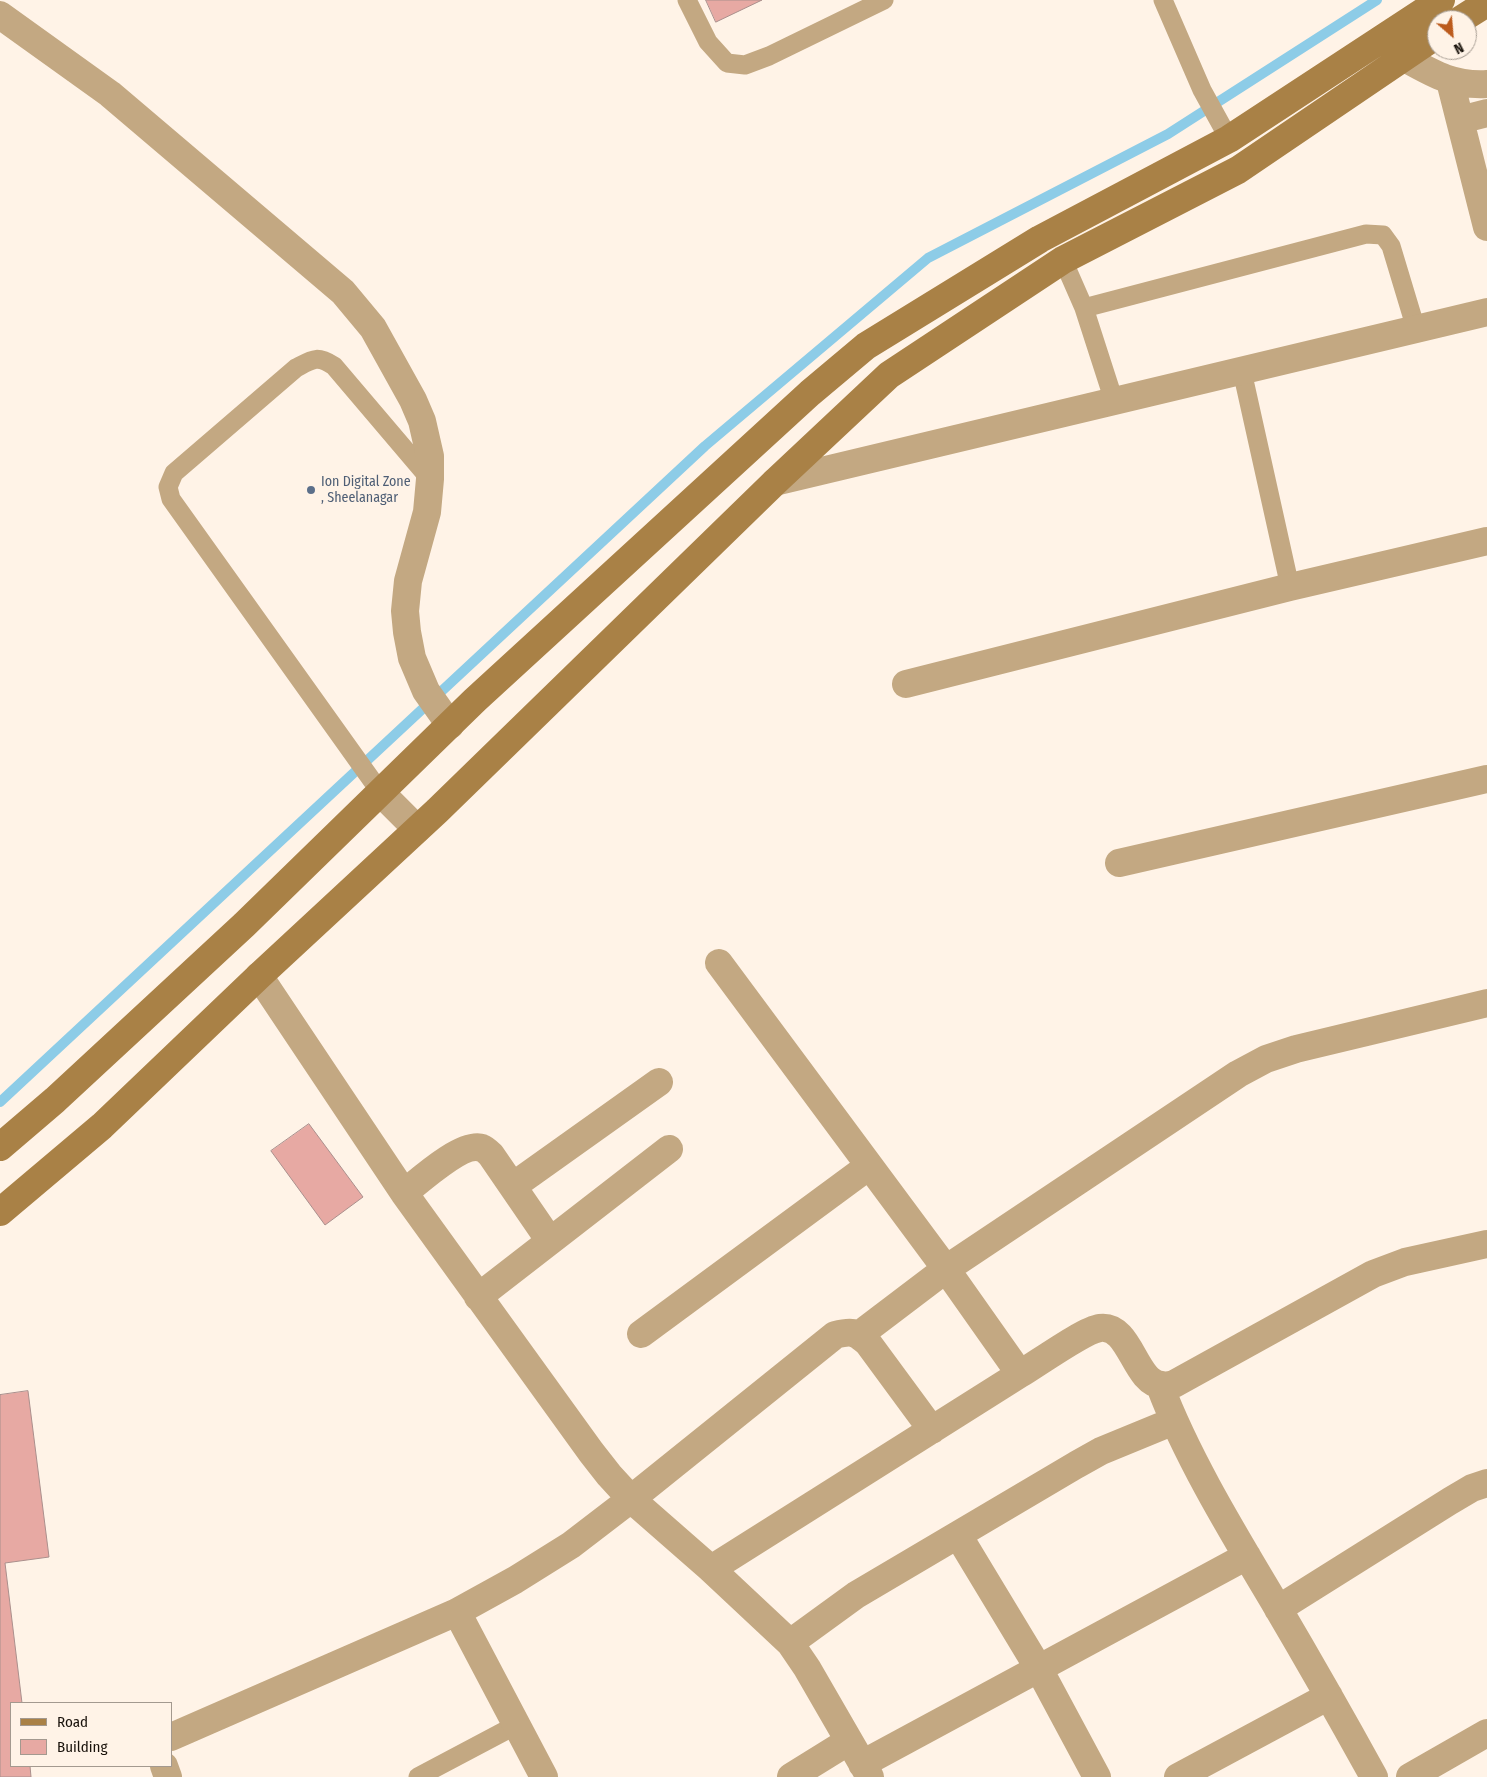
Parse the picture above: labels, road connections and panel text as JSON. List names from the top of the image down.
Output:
{
  "places": ["Ion Digital Zone , Sheelanagar"],
  "legend": ["Road", "Building"],
  "north": "bottom right"
}
